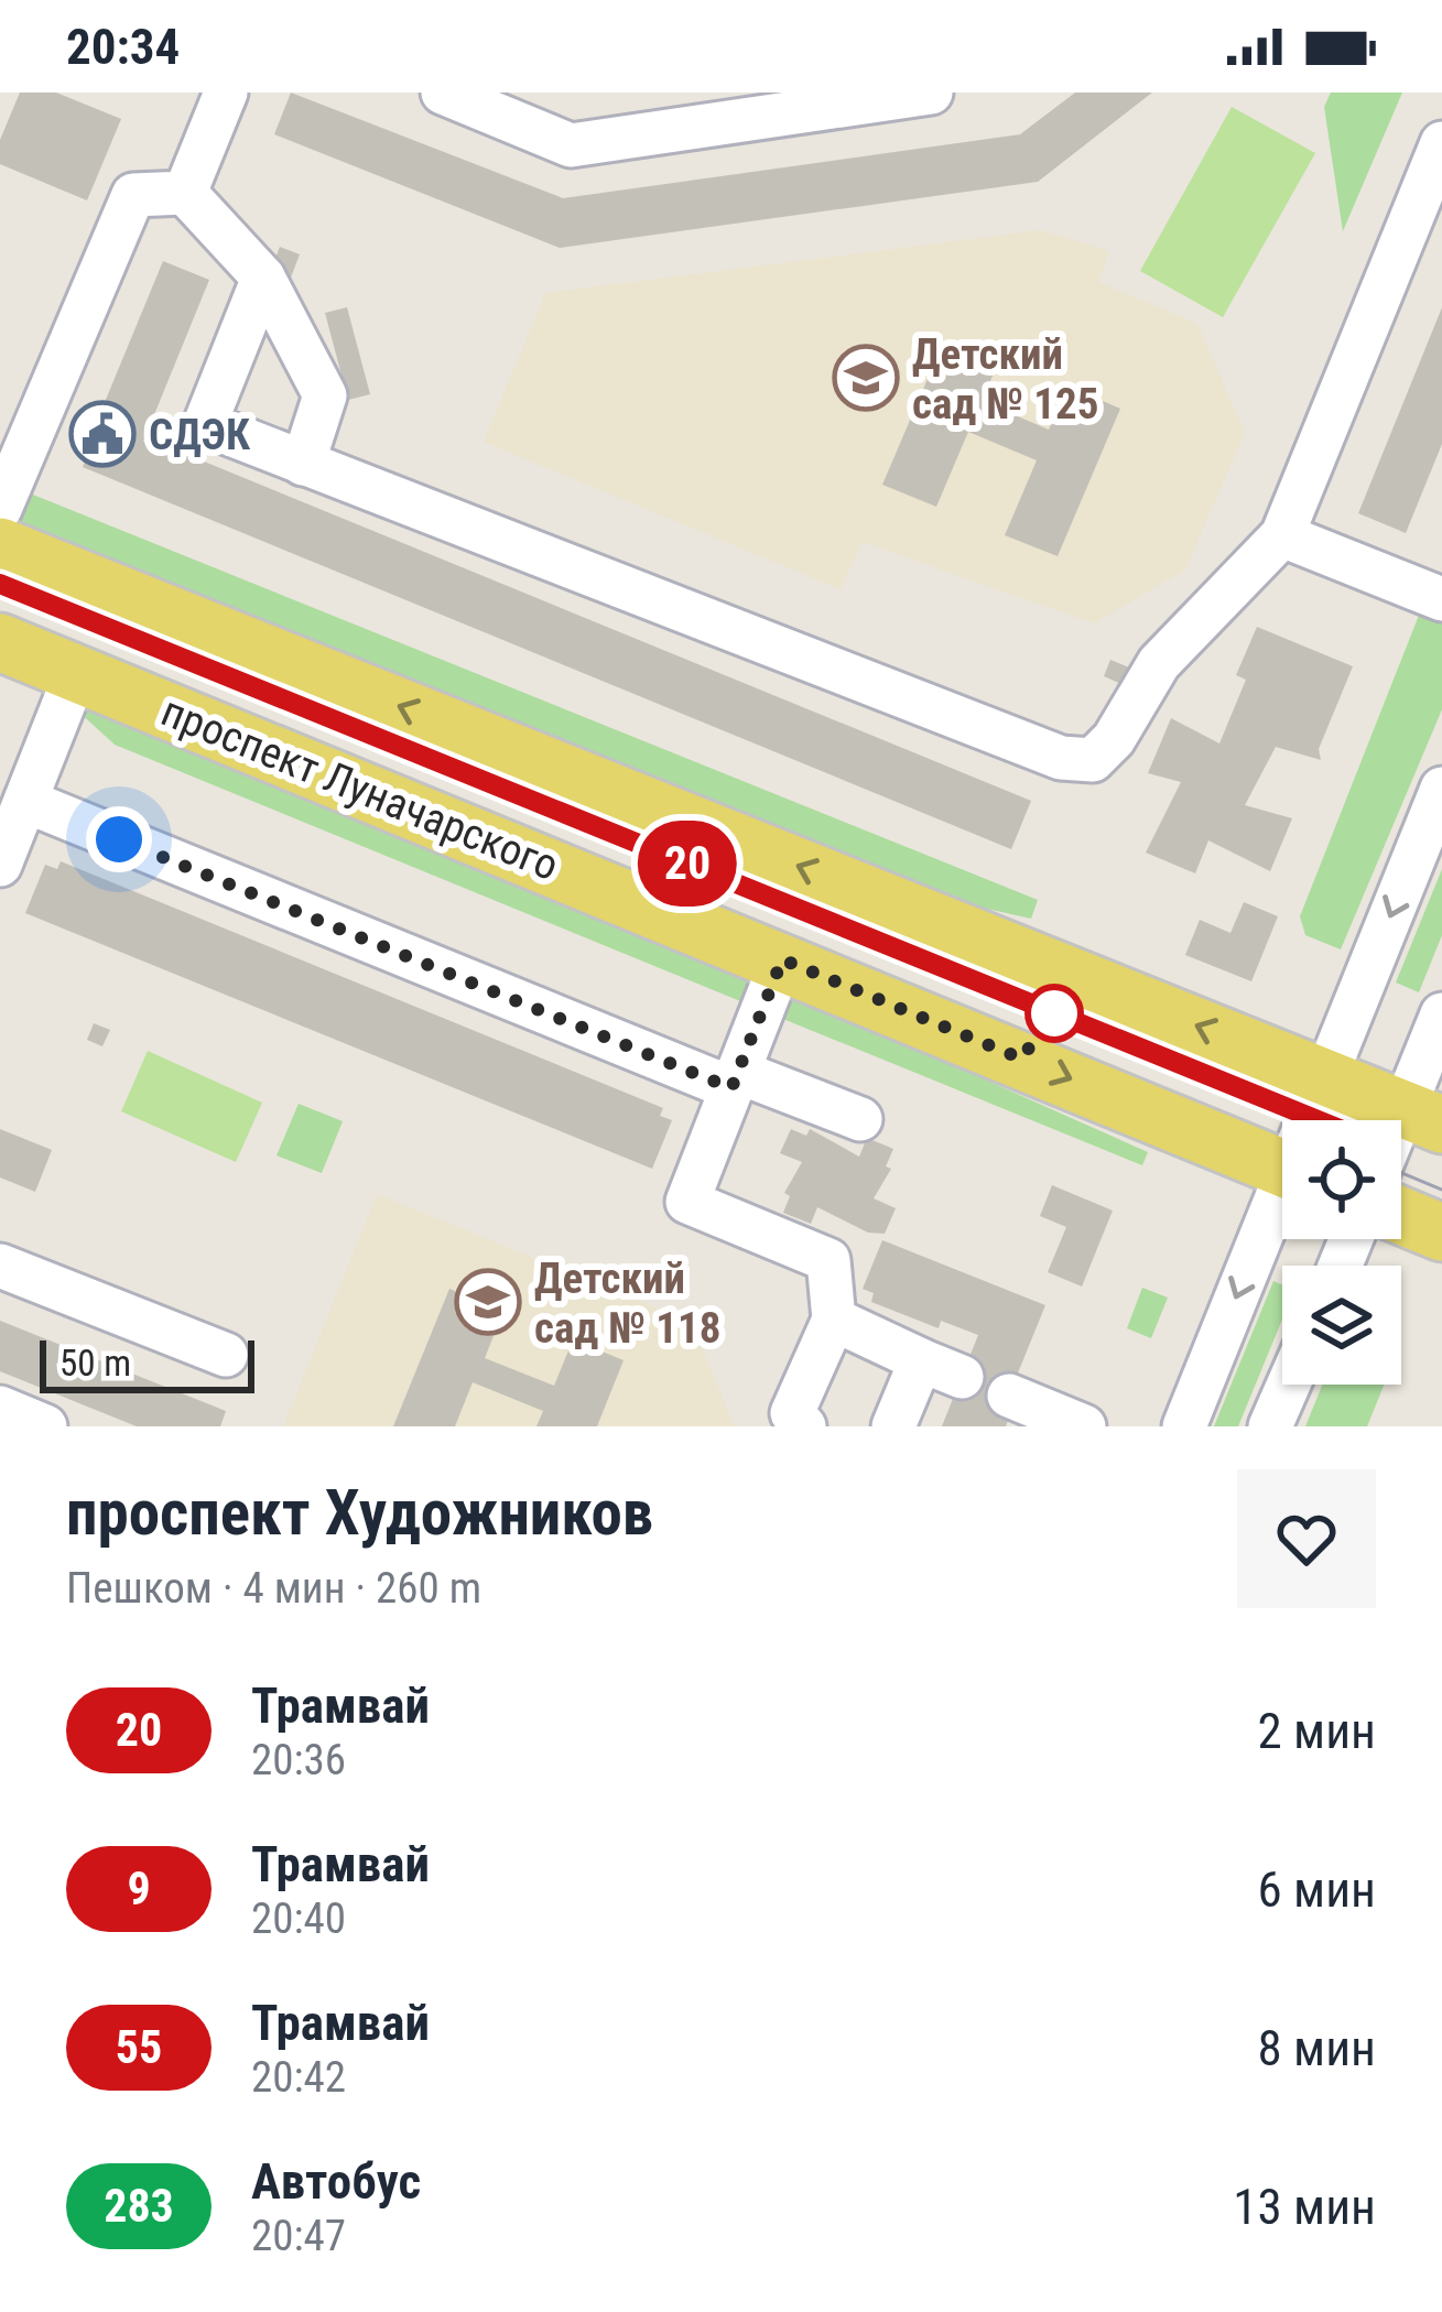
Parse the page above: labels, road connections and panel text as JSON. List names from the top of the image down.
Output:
{
  "streets": {
    "main road": ["проспект Луначарского"]
  },
  "places": {
    "school or university": ["Детский сад № 125", "Детский сад № 118"],
    "public building": ["СДЭК"]
  },
  "lines": ["tram line 20"],
  "scale_bar": "50 m",
  "page": {
    "status": "20:34",
    "on_map": "20",
    "scale": "50 m",
    "heading": ["проспект Художников", "Пешком · 4 мин · 260 m"],
    "list": [
      {
        "mark": "20",
        "name": "Трамвай",
        "note": "20:36",
        "value": "2 мин"
      },
      {
        "mark": "9",
        "name": "Трамвай",
        "note": "20:40",
        "value": "6 мин"
      },
      {
        "mark": "55",
        "name": "Трамвай",
        "note": "20:42",
        "value": "8 мин"
      },
      {
        "mark": "283",
        "name": "Автобус",
        "note": "20:47",
        "value": "13 мин"
      }
    ]
  }
}
